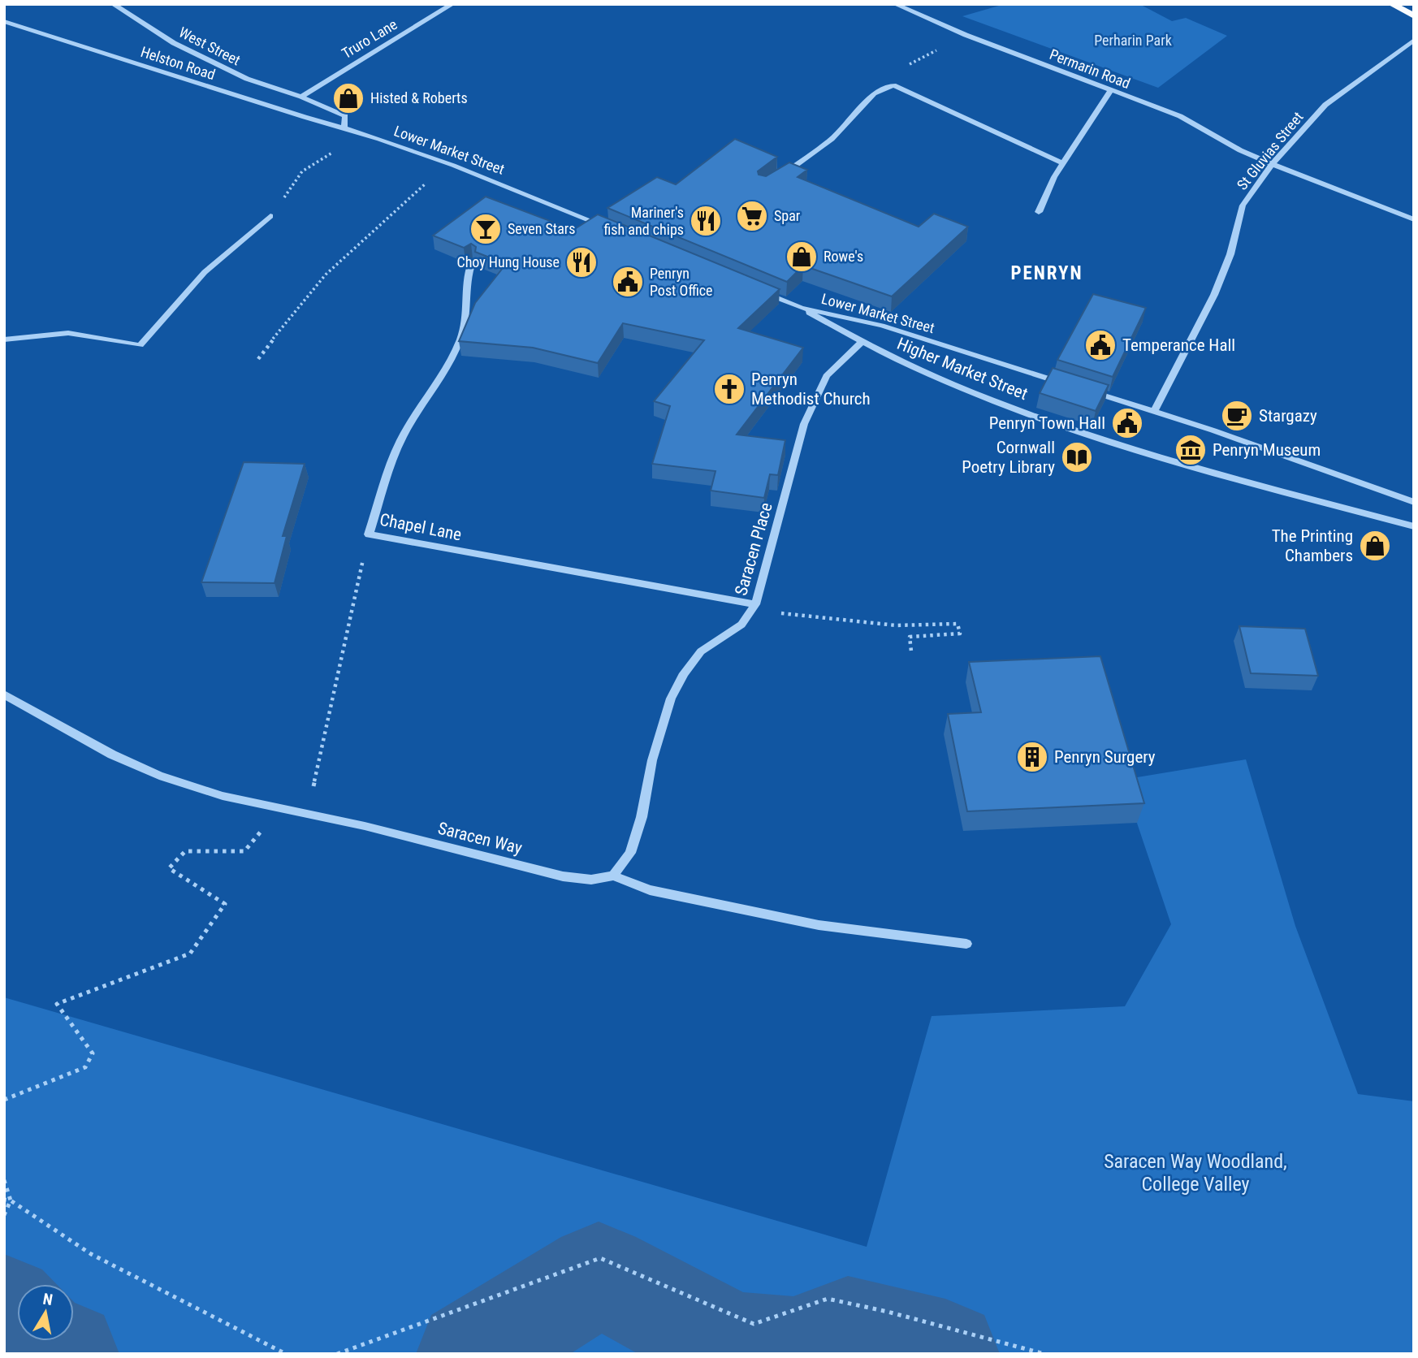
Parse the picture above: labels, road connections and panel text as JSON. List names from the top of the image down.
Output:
{
  "streets": {
    "street": [
      "Truro Lane",
      "West Street",
      "Helston Road",
      "Permarin Road",
      "Lower Market Street",
      "St Gluvias Street",
      "Higher Market Street",
      "Chapel Lane",
      "Saracen Place",
      "Saracen Way"
    ]
  },
  "crossings": [
    ["Truro Lane", "West Street"],
    ["West Street", "Helston Road"],
    ["West Street", "Lower Market Street"],
    ["Helston Road", "Lower Market Street"],
    ["Permarin Road", "St Gluvias Street"],
    ["Lower Market Street", "Higher Market Street"],
    ["Higher Market Street", "Saracen Place"],
    ["Chapel Lane", "Saracen Place"],
    ["Saracen Place", "Saracen Way"]
  ],
  "districts": ["PENRYN"],
  "parks": ["Perharin Park", "Saracen Way Woodland, College Valley"],
  "places": {
    "shop": ["Histed & Roberts", "Rowe's", "The Printing Chambers"],
    "supermarket": ["Spar"],
    "restaurant": ["Mariner's fish and chips", "Choy Hung House"],
    "bar": ["Seven Stars"],
    "public building": ["Penryn Post Office", "Temperance Hall", "Penryn Town Hall"],
    "church": ["Penryn Methodist Church"],
    "cafe": ["Stargazy"],
    "museum": ["Penryn Museum"],
    "library": ["Cornwall Poetry Library"],
    "building": ["Penryn Surgery"]
  },
  "north": "top"
}
